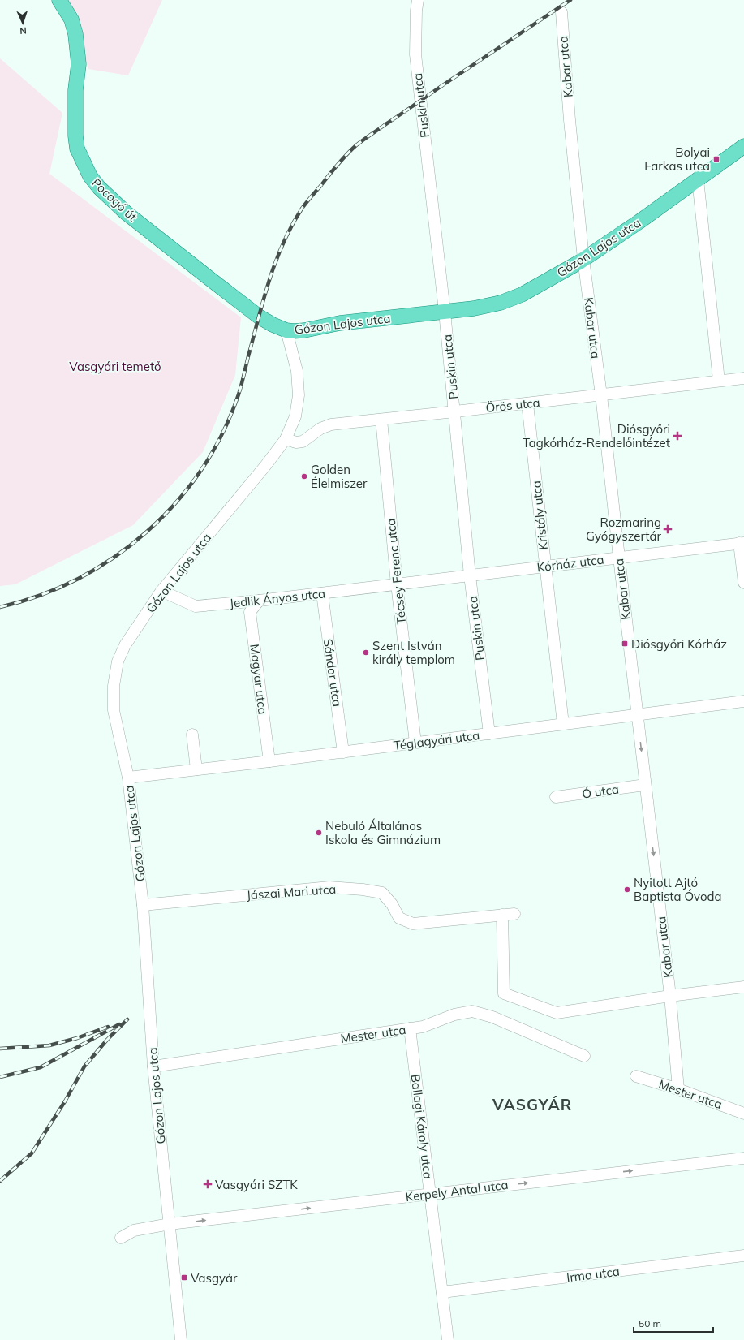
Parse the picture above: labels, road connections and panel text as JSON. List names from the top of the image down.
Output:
{
  "streets": {
    "main road": ["Pocogó út", "Gózon Lajos utca"],
    "street": [
      "Kabar utca",
      "Puskin utca",
      "Örös utca",
      "Kristály utca",
      "Kórház utca",
      "Técsey Ferenc utca",
      "Jedlik Ányos utca",
      "Sándor utca",
      "Magyar utca",
      "Téglagyári utca",
      "Ó utca",
      "Jászai Mari utca",
      "Mester utca",
      "Ballagi Károly utca",
      "Kerpely Antal utca",
      "Irma utca"
    ]
  },
  "crossings": [
    ["Kabar utca", "Gózon Lajos utca"],
    ["Kabar utca", "Örös utca"],
    ["Kabar utca", "Kórház utca"],
    ["Kabar utca", "Téglagyári utca"],
    ["Kabar utca", "Ó utca"],
    ["Kabar utca", "Mester utca"],
    ["Puskin utca", "Gózon Lajos utca"],
    ["Puskin utca", "Örös utca"],
    ["Puskin utca", "Kórház utca"],
    ["Puskin utca", "Téglagyári utca"],
    ["Pocogó út", "Gózon Lajos utca"],
    ["Gózon Lajos utca", "Örös utca"],
    ["Gózon Lajos utca", "Jedlik Ányos utca"],
    ["Gózon Lajos utca", "Téglagyári utca"],
    ["Gózon Lajos utca", "Jászai Mari utca"],
    ["Gózon Lajos utca", "Mester utca"],
    ["Gózon Lajos utca", "Kerpely Antal utca"],
    ["Örös utca", "Kristály utca"],
    ["Örös utca", "Técsey Ferenc utca"],
    ["Kristály utca", "Kórház utca"],
    ["Kristály utca", "Téglagyári utca"],
    ["Kórház utca", "Técsey Ferenc utca"],
    ["Kórház utca", "Jedlik Ányos utca"],
    ["Técsey Ferenc utca", "Jedlik Ányos utca"],
    ["Técsey Ferenc utca", "Téglagyári utca"],
    ["Jedlik Ányos utca", "Sándor utca"],
    ["Jedlik Ányos utca", "Magyar utca"],
    ["Sándor utca", "Téglagyári utca"],
    ["Magyar utca", "Téglagyári utca"],
    ["Mester utca", "Ballagi Károly utca"],
    ["Ballagi Károly utca", "Kerpely Antal utca"],
    ["Ballagi Károly utca", "Irma utca"]
  ],
  "one_way": ["Kerpely Antal utca"],
  "districts": ["VASGYÁR"],
  "parks": ["Vasgyári temető"],
  "places": {
    "transit": ["Bolyai Farkas utca", "Diósgyőri Kórház", "Vasgyár"],
    "health": ["Diósgyőri Tagkórház-Rendelőintézet", "Rozmaring Gyógyszertár", "Vasgyári SZTK"],
    "other": [
      "Golden Élelmiszer",
      "Szent István király templom",
      "Nebuló Általános Iskola és Gimnázium",
      "Nyitott Ajtó Baptista Óvoda"
    ]
  },
  "scale_bar": "50 m",
  "north": "bottom"
}
